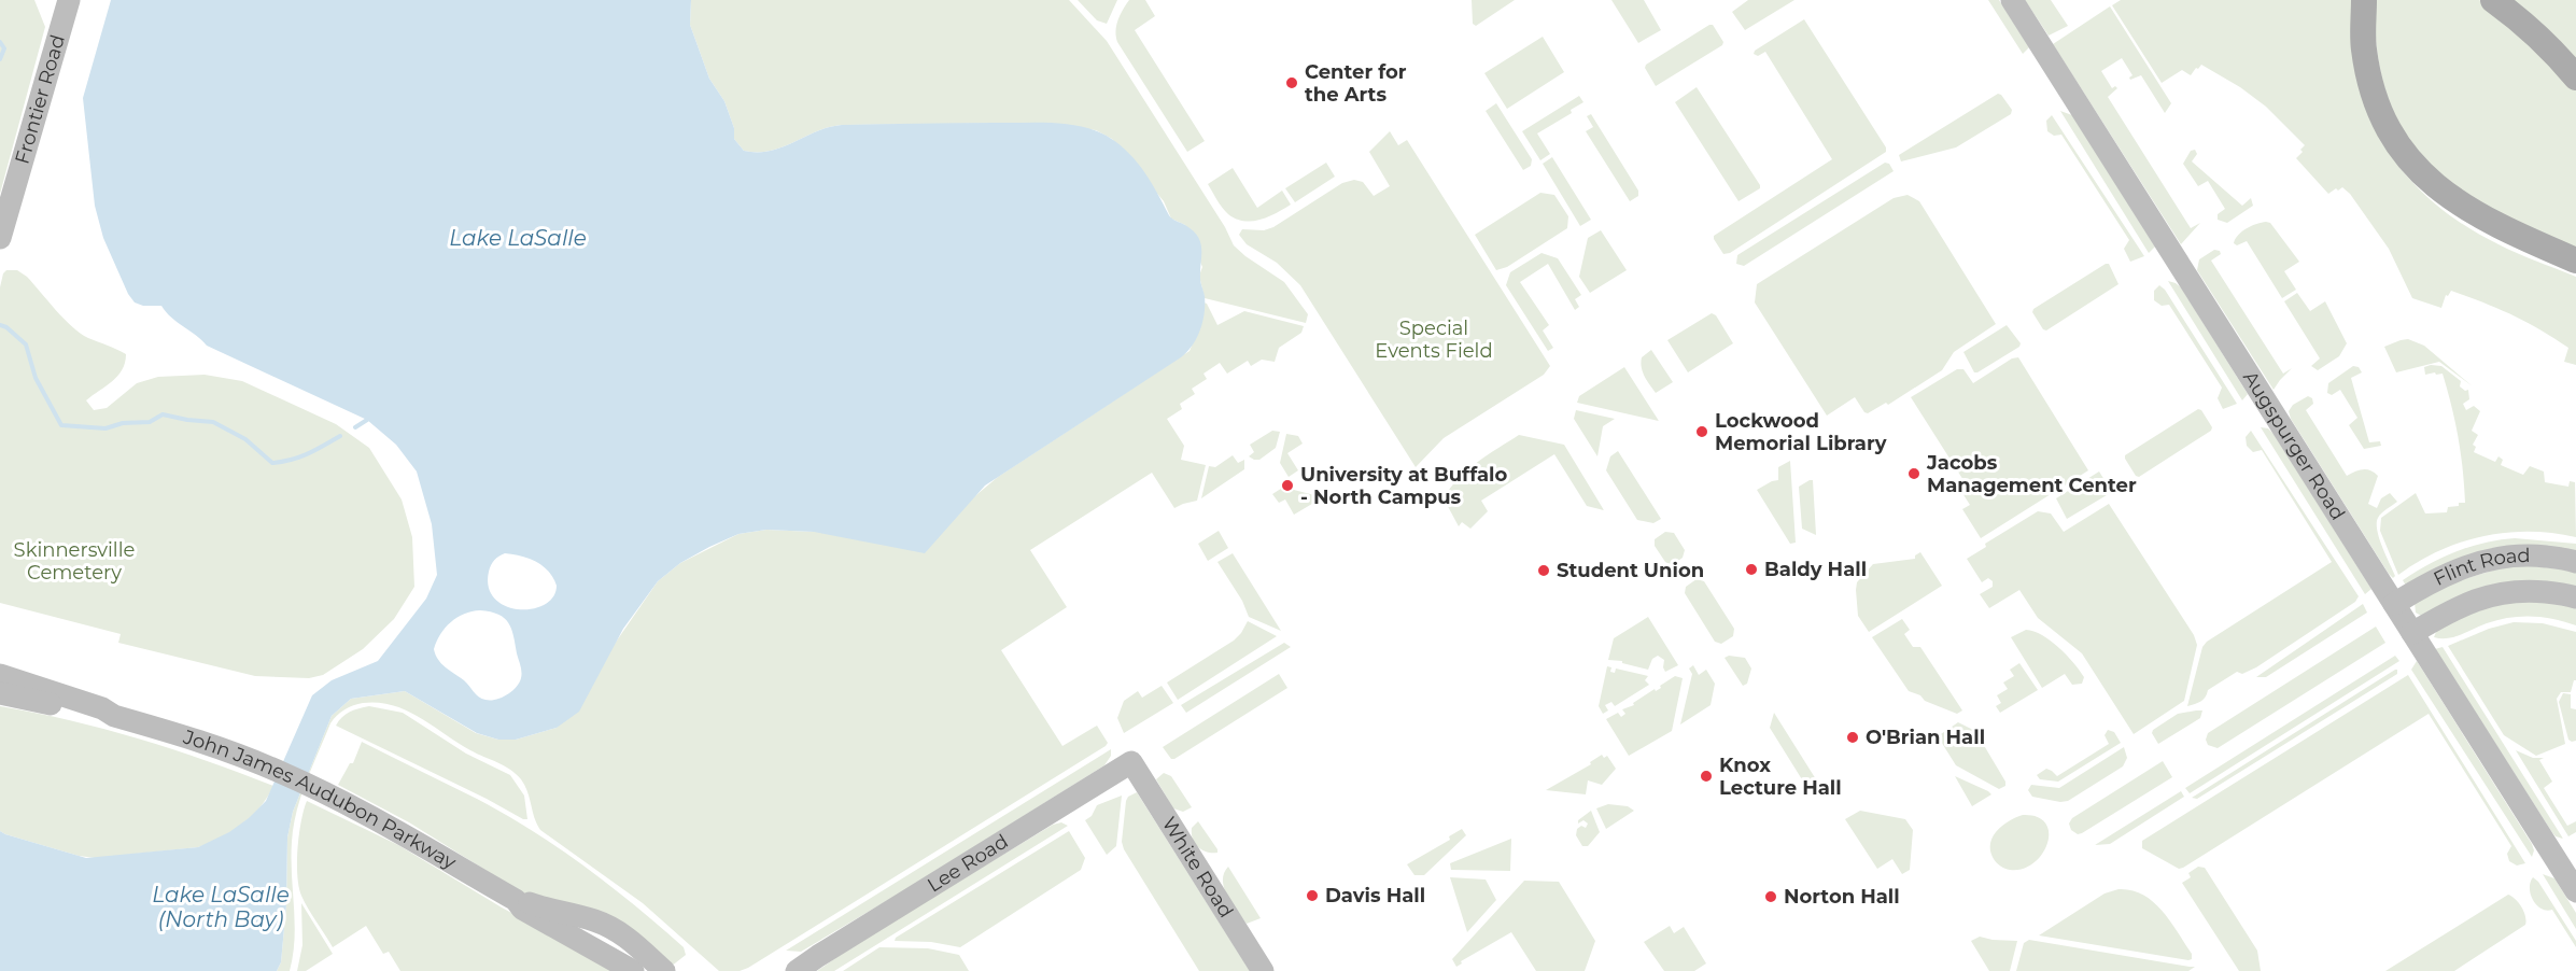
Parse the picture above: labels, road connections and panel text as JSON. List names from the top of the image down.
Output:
{
  "streets": {
    "street": [
      "Frontier Road",
      "Augspurger Road",
      "Flint Road",
      "John James Audubon Parkway",
      "Lee Road",
      "White Road"
    ]
  },
  "crossings": [
    ["Augspurger Road", "Flint Road"],
    ["Lee Road", "White Road"]
  ],
  "water": ["Lake LaSalle", "Lake LaSalle (North Bay)"],
  "parks": ["Special Events Field", "Skinnersville Cemetery"],
  "places": [
    "Center for the Arts",
    "Lockwood Memorial Library",
    "Jacobs Management Center",
    "University at Buffalo - North Campus",
    "Baldy Hall",
    "Student Union",
    "O'Brian Hall",
    "Knox Lecture Hall",
    "Davis Hall",
    "Norton Hall"
  ]
}
